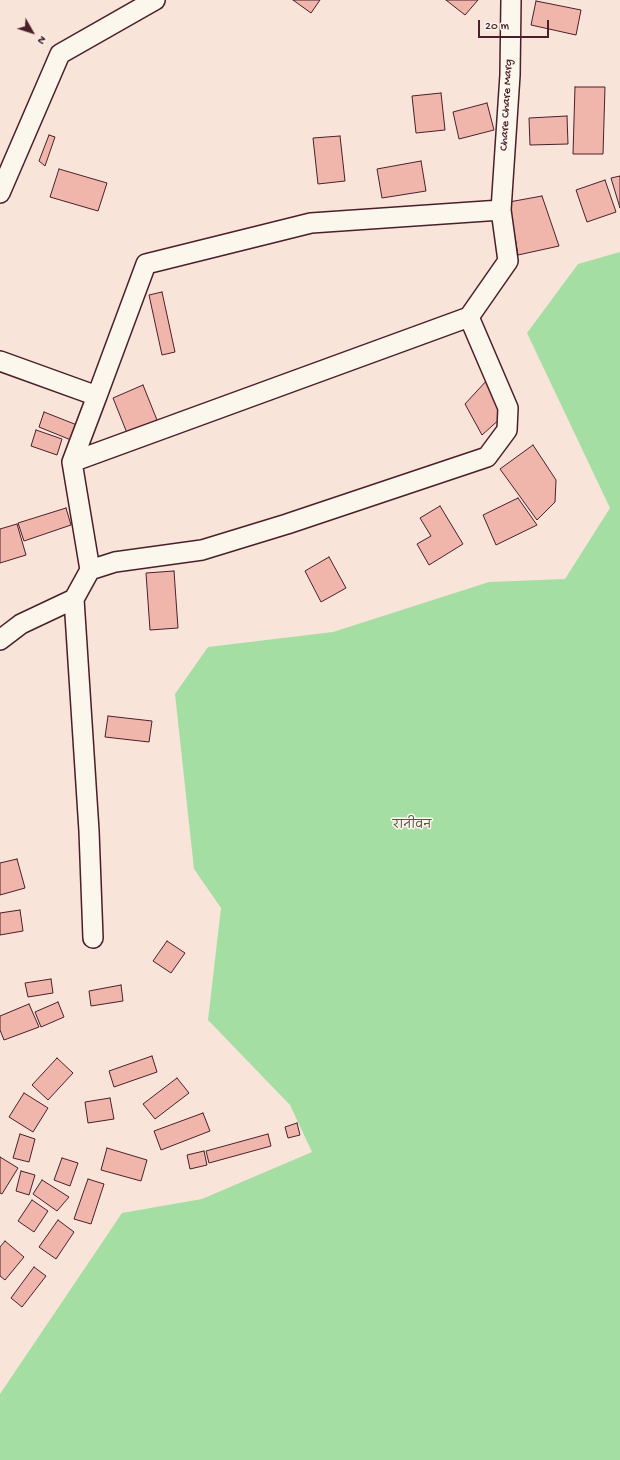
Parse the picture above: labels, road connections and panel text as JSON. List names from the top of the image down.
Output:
{
  "streets": {
    "street": ["Chare Chare Marg"]
  },
  "parks": ["रानीवन"],
  "scale_bar": "20 m",
  "north": "bottom right"
}
